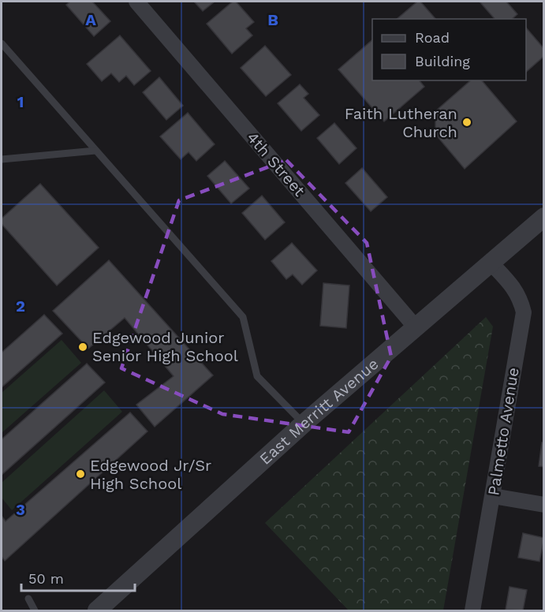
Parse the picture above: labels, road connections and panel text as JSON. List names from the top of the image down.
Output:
{
  "streets": {
    "street": ["4th Street", "East Merritt Avenue", "Palmetto Avenue"]
  },
  "crossings": [
    ["4th Street", "East Merritt Avenue"],
    ["East Merritt Avenue", "Palmetto Avenue"]
  ],
  "places": ["Faith Lutheran Church", "Edgewood Junior Senior High School", "Edgewood Jr/Sr High School"],
  "legend": ["Road", "Building"],
  "scale_bar": "50 m",
  "grid": {
    "columns": ["A", "B"],
    "rows": ["1", "2", "3"]
  }
}
